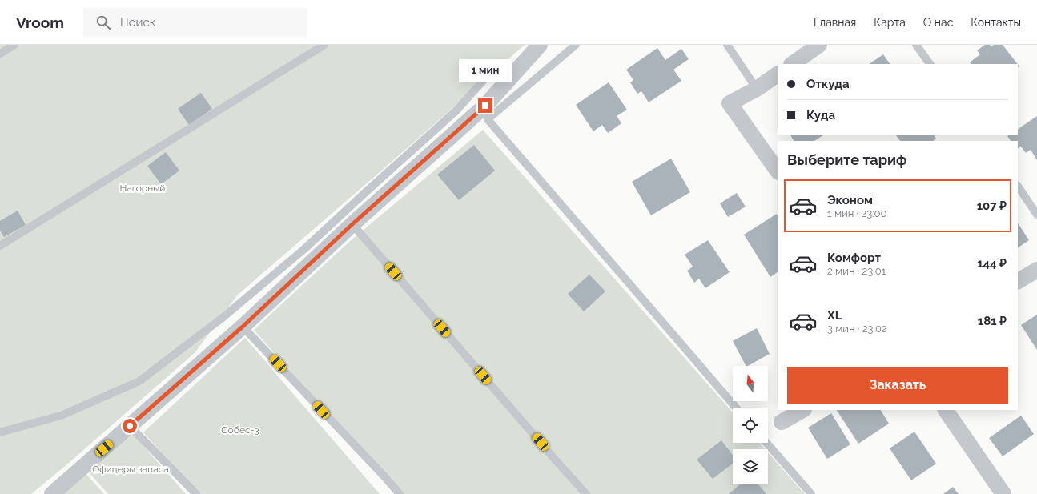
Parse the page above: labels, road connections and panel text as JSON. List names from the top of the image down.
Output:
{
  "parks": ["Нагорный", "Собес-3", "Офицеры запаса"],
  "north": "top",
  "page": {
    "header": "Vroom",
    "search": "Поиск",
    "nav": [
      "Главная",
      "Карта",
      "О нас",
      "Контакты"
    ],
    "bubble": "1 мин",
    "banner": ["Откуда", "Куда"],
    "heading": "Выберите тариф",
    "list": [
      {
        "name": "Эконом",
        "note": "1 мин · 23:00",
        "value": "107 ₽"
      },
      {
        "name": "Комфорт",
        "note": "2 мин · 23:01",
        "value": "144 ₽"
      },
      {
        "name": "XL",
        "note": "3 мин · 23:02",
        "value": "181 ₽"
      }
    ],
    "buttons": "Заказать"
  }
}
